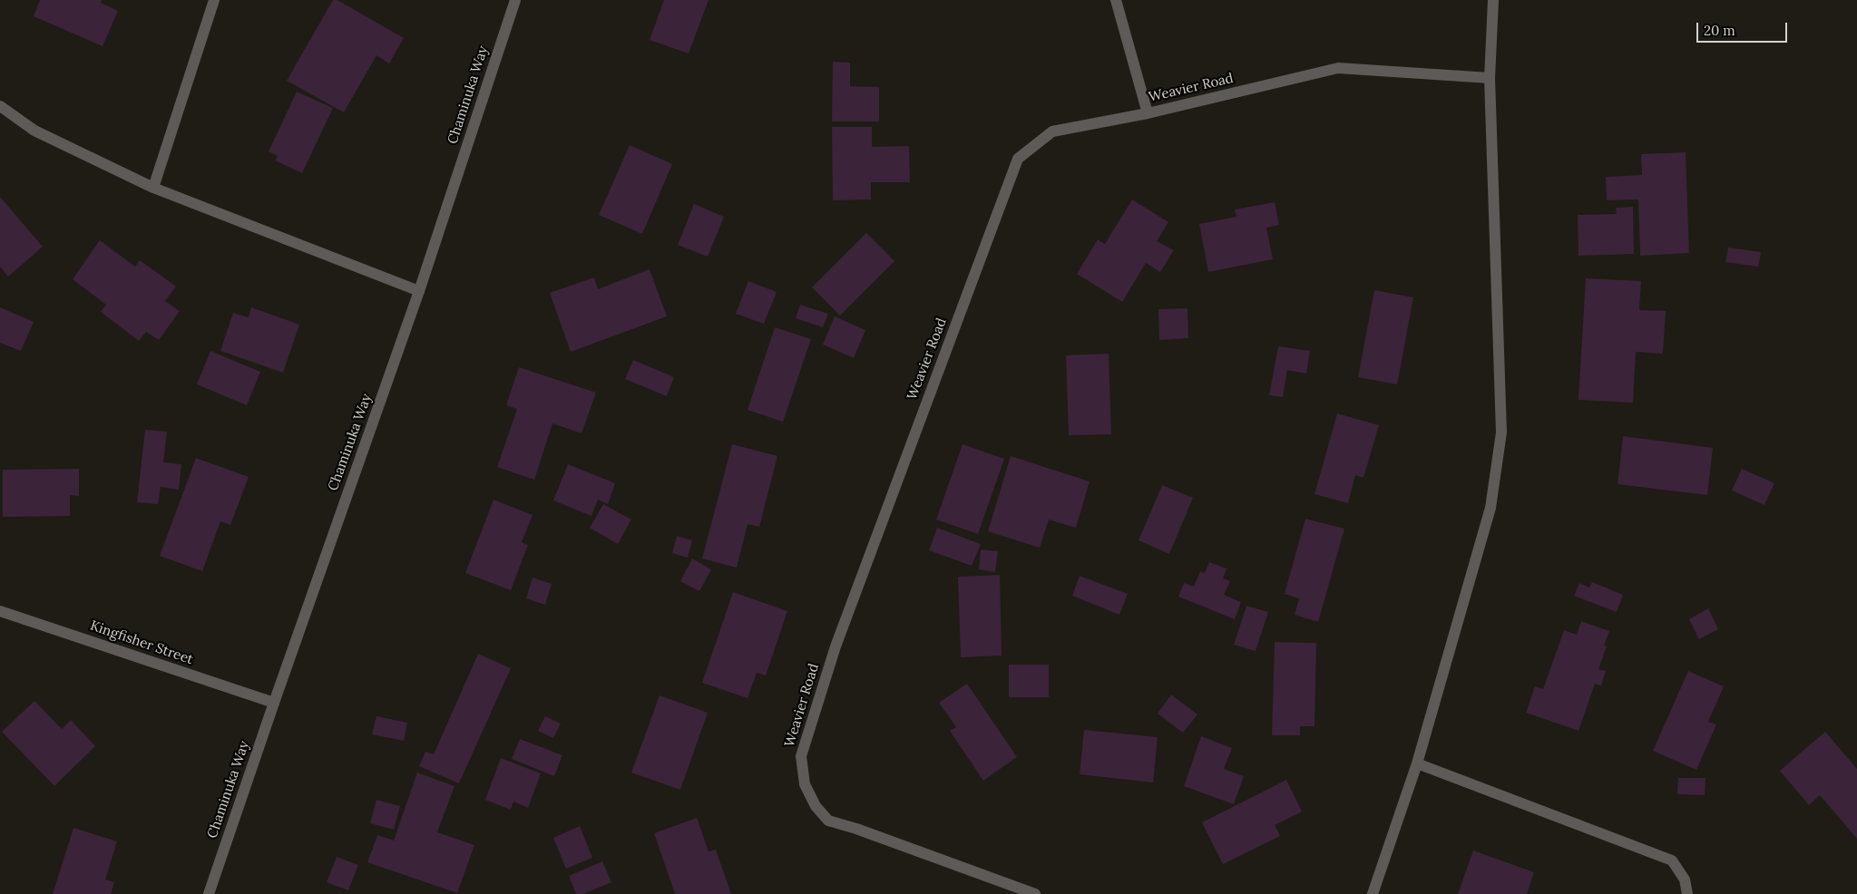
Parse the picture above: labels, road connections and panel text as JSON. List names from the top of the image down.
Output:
{
  "streets": {
    "street": ["Weavier Road", "Chaminuka Way", "Kingfisher Street"]
  },
  "crossings": [
    ["Chaminuka Way", "Kingfisher Street"]
  ],
  "scale_bar": "20 m"
}
